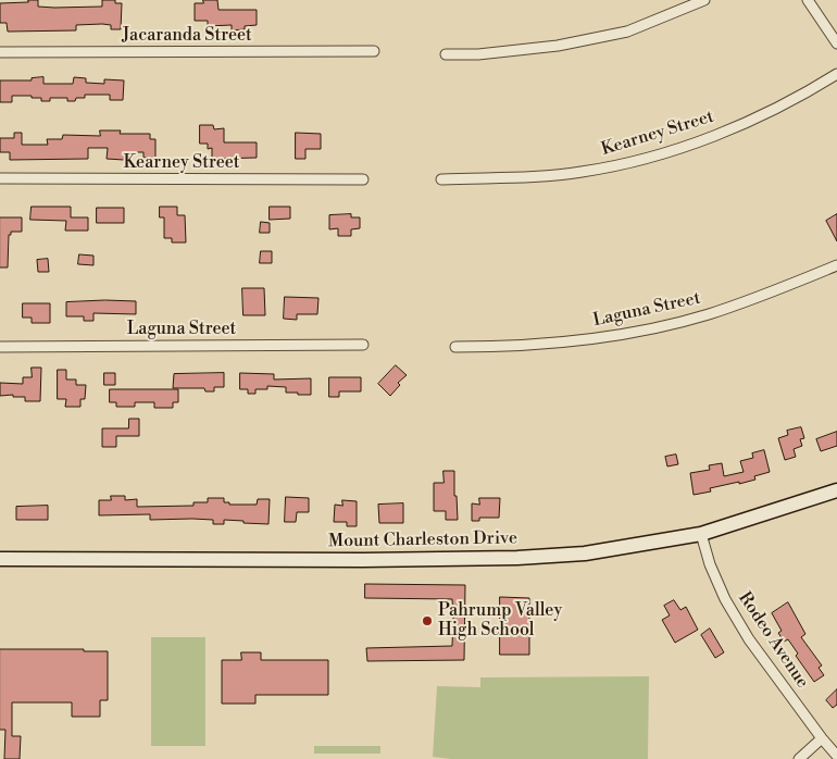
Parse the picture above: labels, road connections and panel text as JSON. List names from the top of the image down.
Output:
{
  "streets": {
    "street": [
      "Jacaranda Street",
      "Kearney Street",
      "Laguna Street",
      "Mount Charleston Drive",
      "Rodeo Avenue"
    ]
  },
  "crossings": [
    ["Mount Charleston Drive", "Rodeo Avenue"]
  ],
  "places": ["Pahrump Valley High School"]
}
